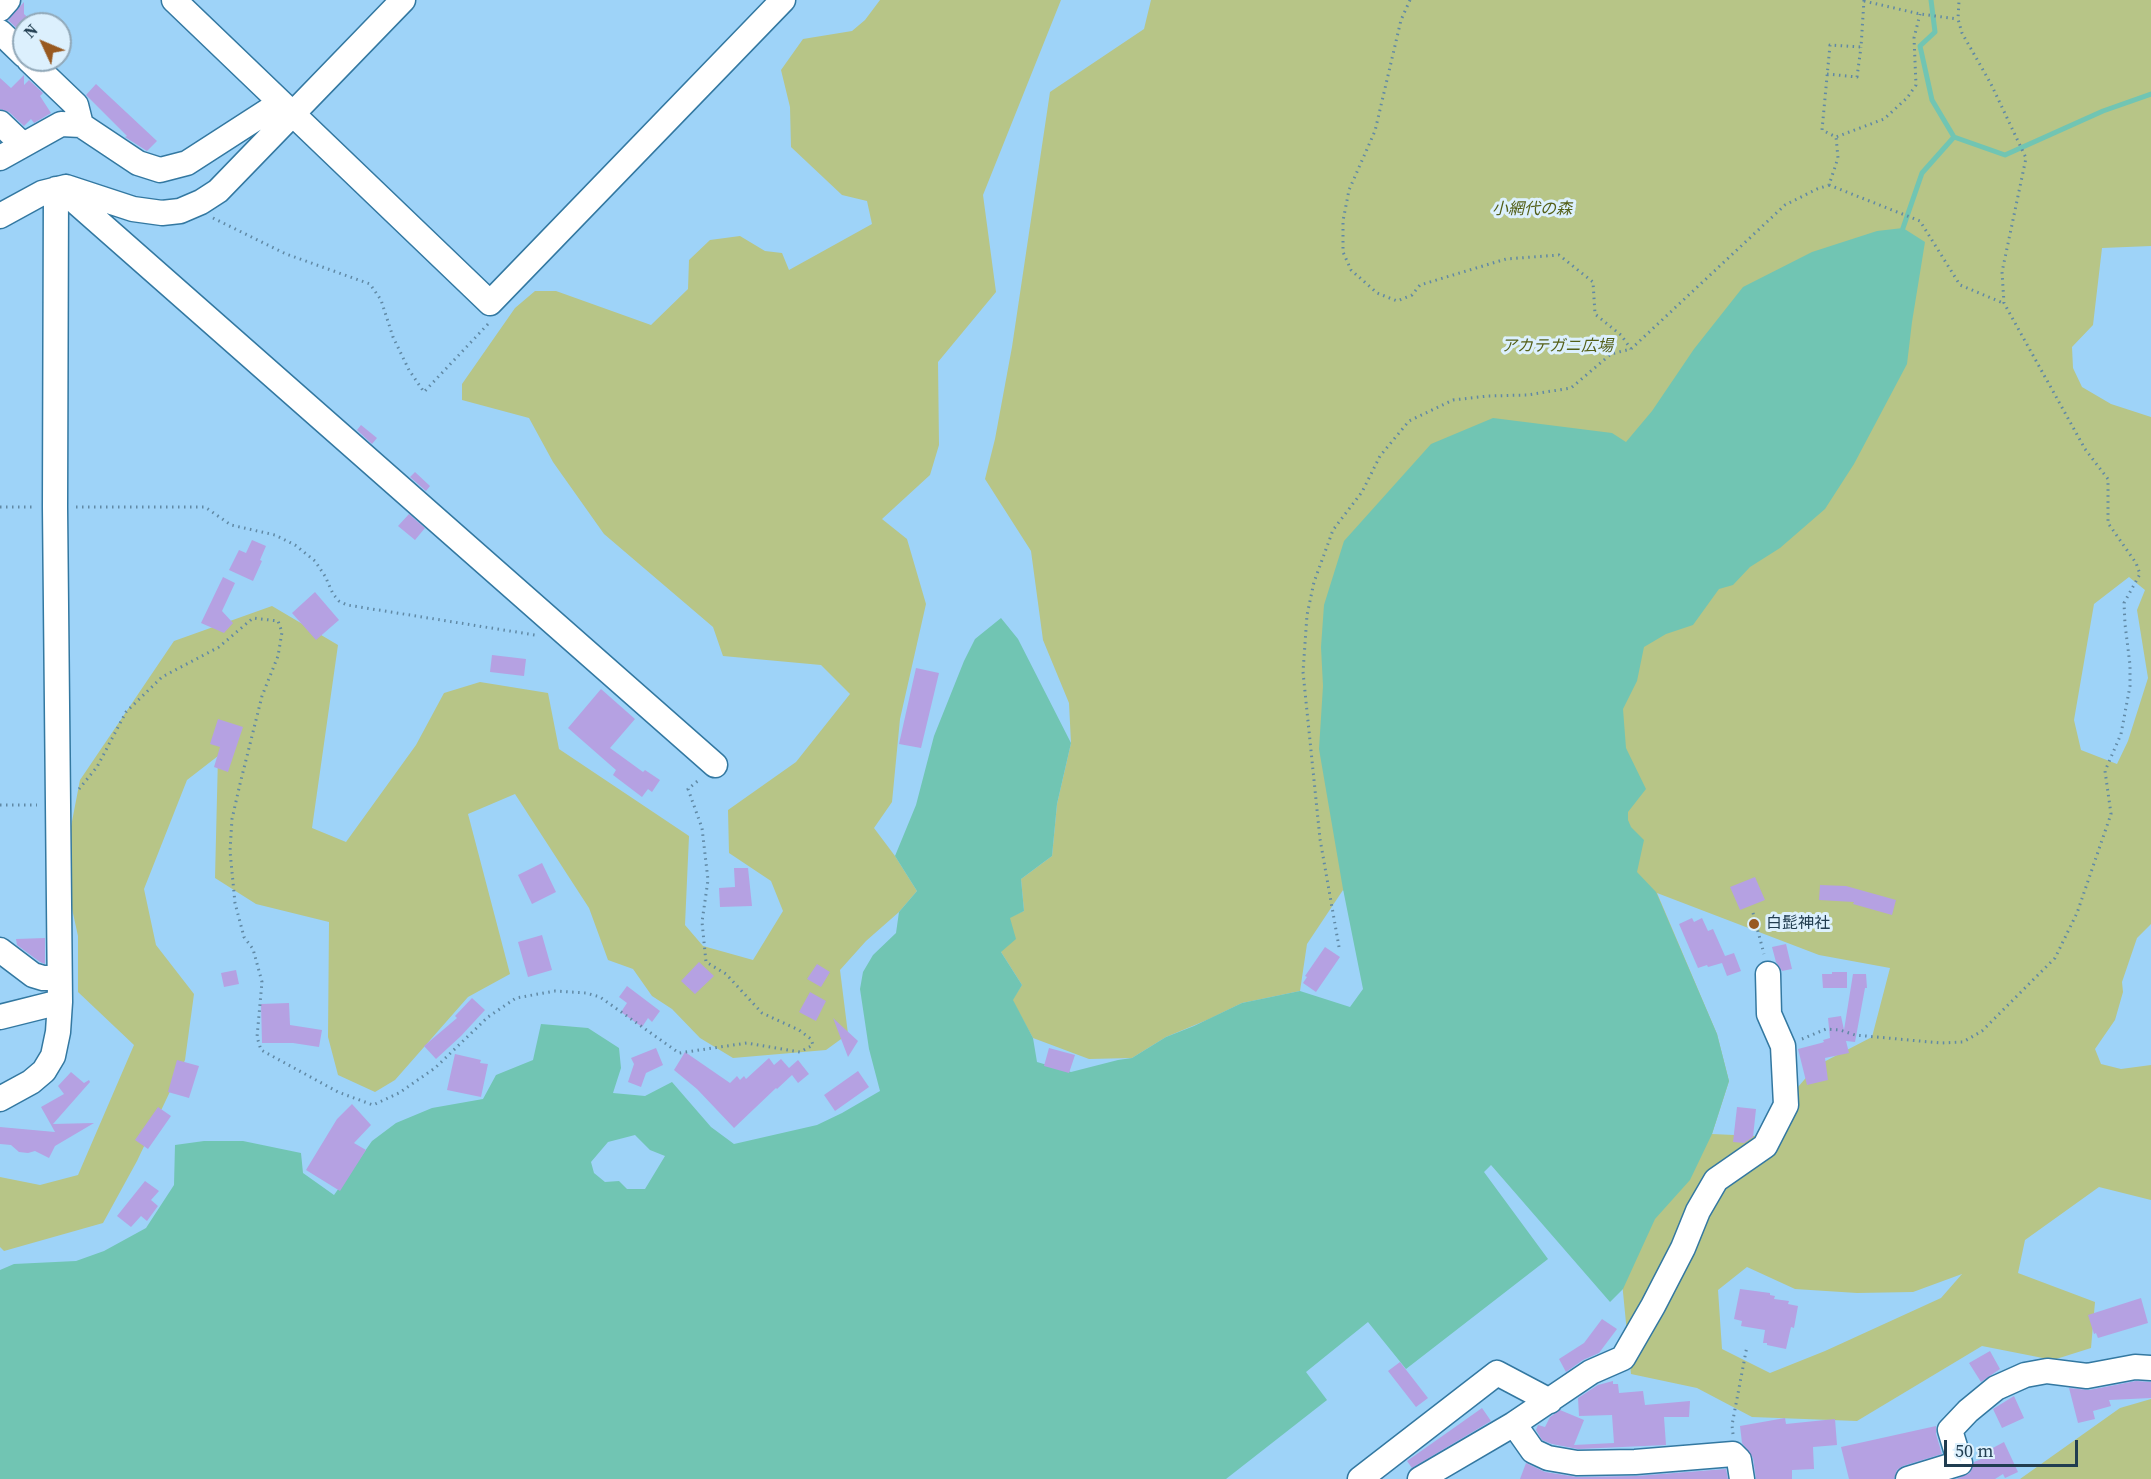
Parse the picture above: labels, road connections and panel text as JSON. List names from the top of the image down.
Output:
{
  "parks": ["小網代の森", "アカテガニ広場"],
  "places": ["白髭神社"],
  "scale_bar": "50 m",
  "north": "top left"
}
